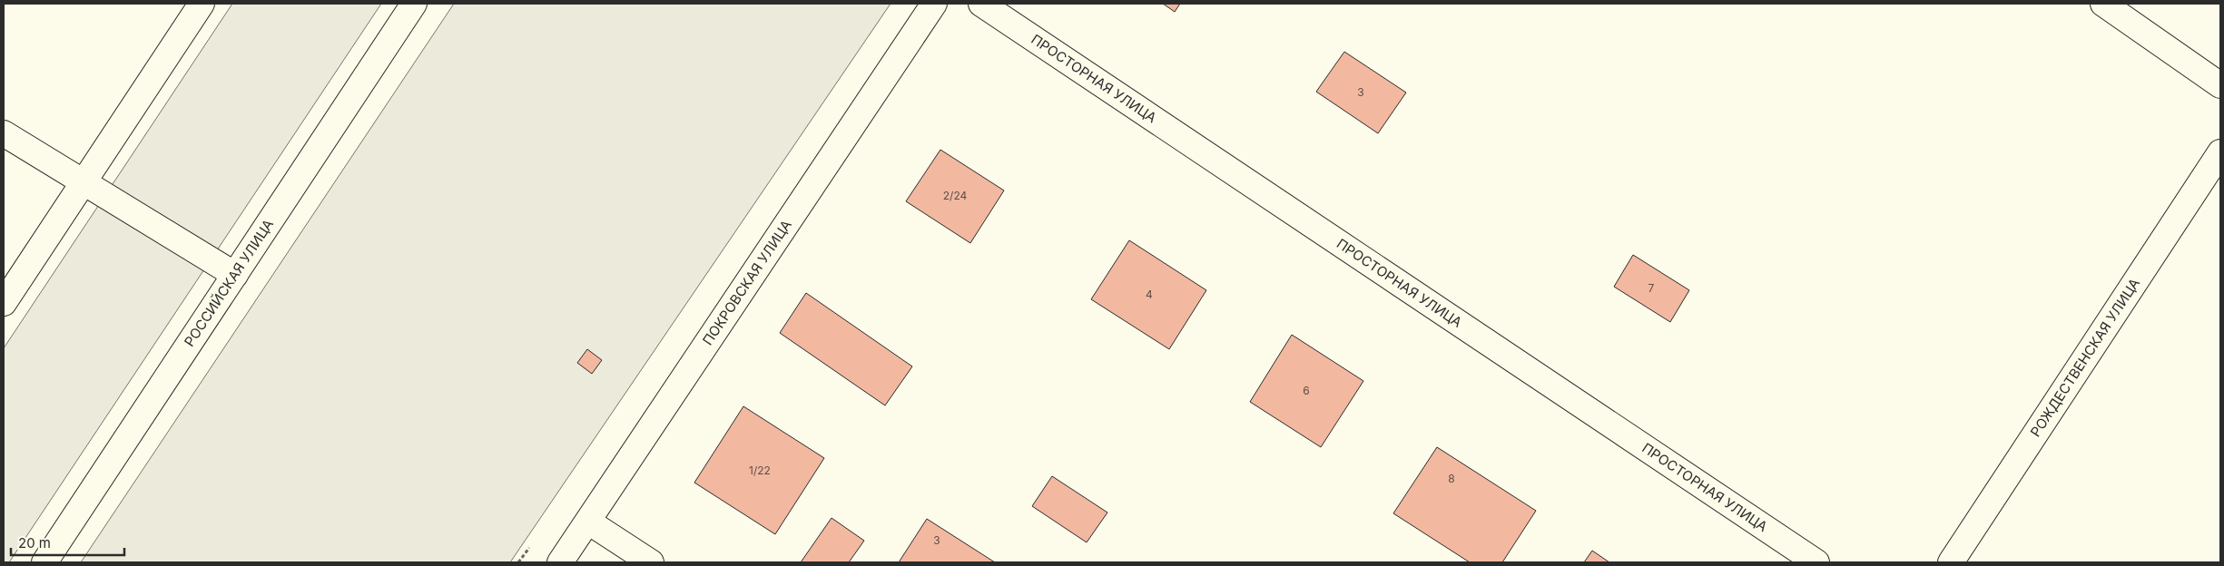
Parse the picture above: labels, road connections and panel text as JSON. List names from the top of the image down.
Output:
{
  "streets": {
    "street": [
      "ПРОСТОРНАЯ УЛИЦА",
      "РОССИЙСКАЯ УЛИЦА",
      "ПОКРОВСКАЯ УЛИЦА",
      "РОЖДЕСТВЕНСКАЯ УЛИЦА"
    ]
  },
  "house_numbers": [
    "3",
    "2/24",
    "7",
    "4",
    "6",
    "1/22",
    "8",
    "3"
  ],
  "scale_bar": "20 m"
}
